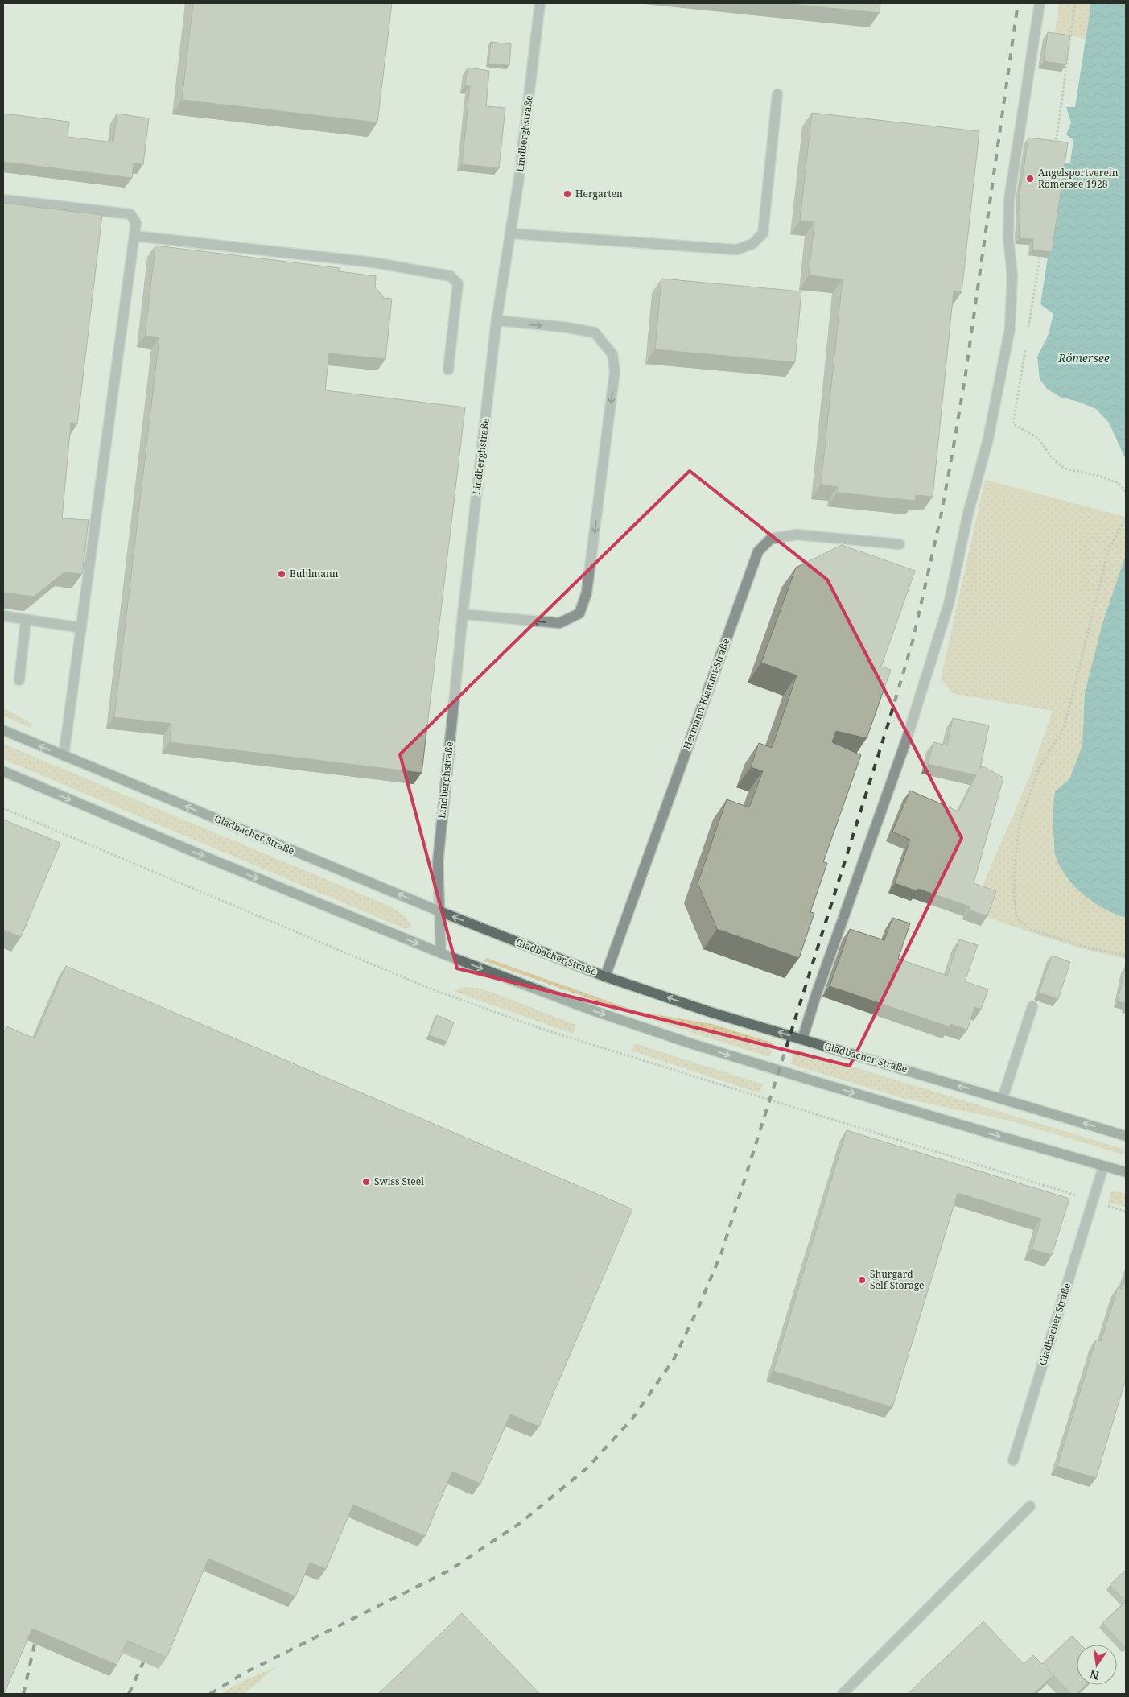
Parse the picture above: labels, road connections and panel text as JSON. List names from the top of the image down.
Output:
{
  "streets": {
    "main road": ["Gladbacher Straße"],
    "street": ["Lindberghstraße", "Hermann-Klammt-Straße"]
  },
  "crossings": [
    ["Lindberghstraße", "Gladbacher Straße"],
    ["Hermann-Klammt-Straße", "Gladbacher Straße"]
  ],
  "water": ["Römersee"],
  "places": [
    "Angelsportverein Römersee 1928",
    "Hergarten",
    "Buhlmann",
    "Swiss Steel",
    "Shurgard Self-Storage"
  ],
  "north": "bottom"
}
